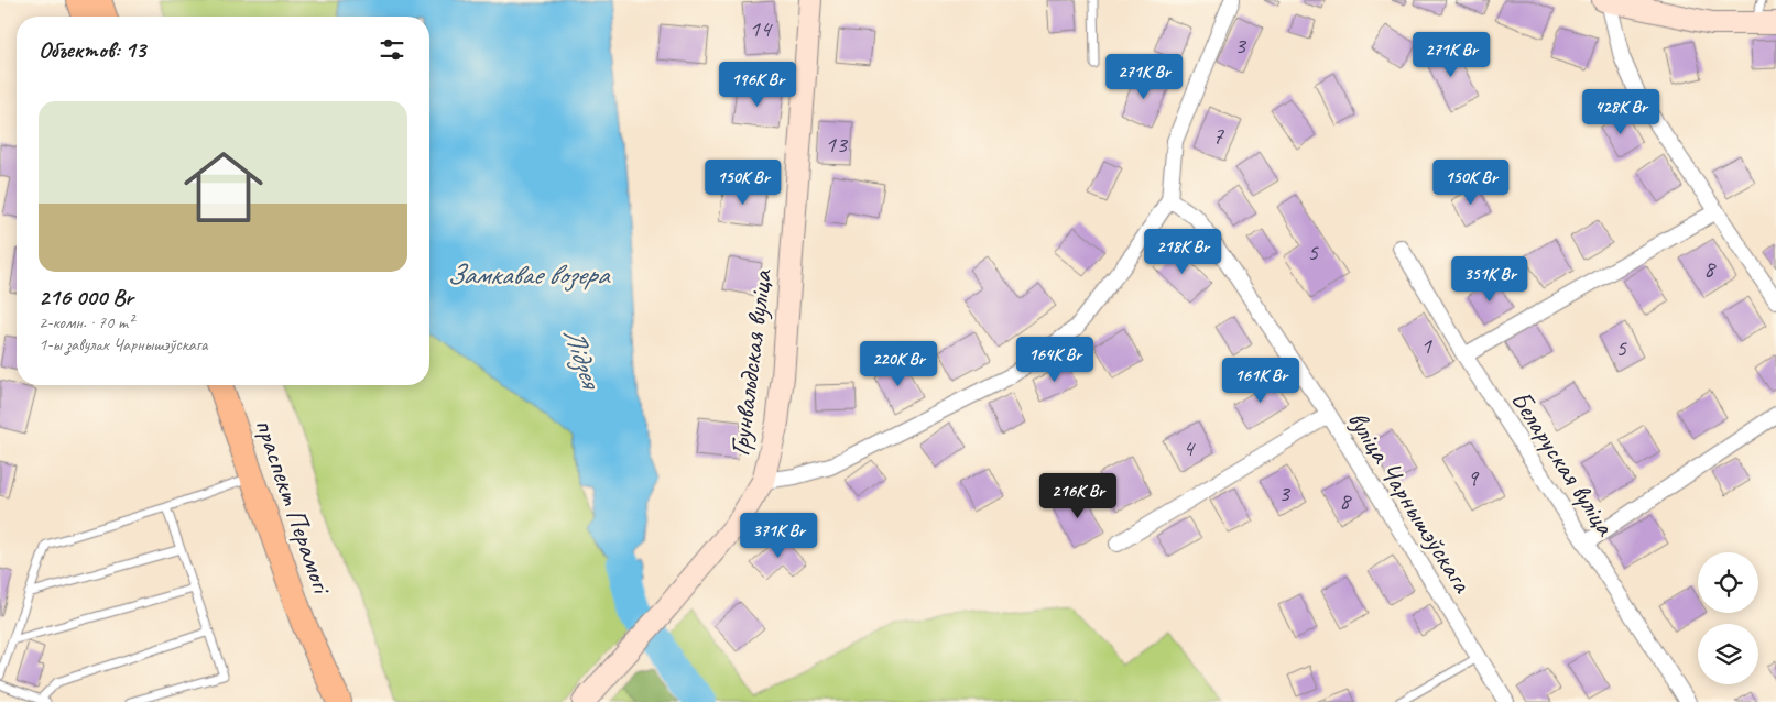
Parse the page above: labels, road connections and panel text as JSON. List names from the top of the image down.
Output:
{
  "streets": {
    "main road": ["Грунвальдская вуліца", "праспект Перамогі"],
    "street": ["Беларуская вуліца", "вуліца Чарнышэўскага"]
  },
  "water": ["Замкавае возера", "Лідзея"],
  "house_numbers": [
    "14",
    "3",
    "7",
    "13",
    "5",
    "8",
    "1",
    "5",
    "4",
    "9",
    "3",
    "8"
  ],
  "page": {
    "heading": "Объектов: 13",
    "price": [
      "271K Br",
      "271K Br",
      "196K Br",
      "428K Br",
      "150K Br",
      "150K Br",
      "218K Br",
      "351K Br",
      "164K Br",
      "220K Br",
      "161K Br",
      "216K Br",
      "371K Br"
    ],
    "list": [
      {
        "name": "216 000 Br",
        "note": "2-комн. · 70 m² · 1-ы завулак Чарнышэўскага"
      }
    ]
  }
}
